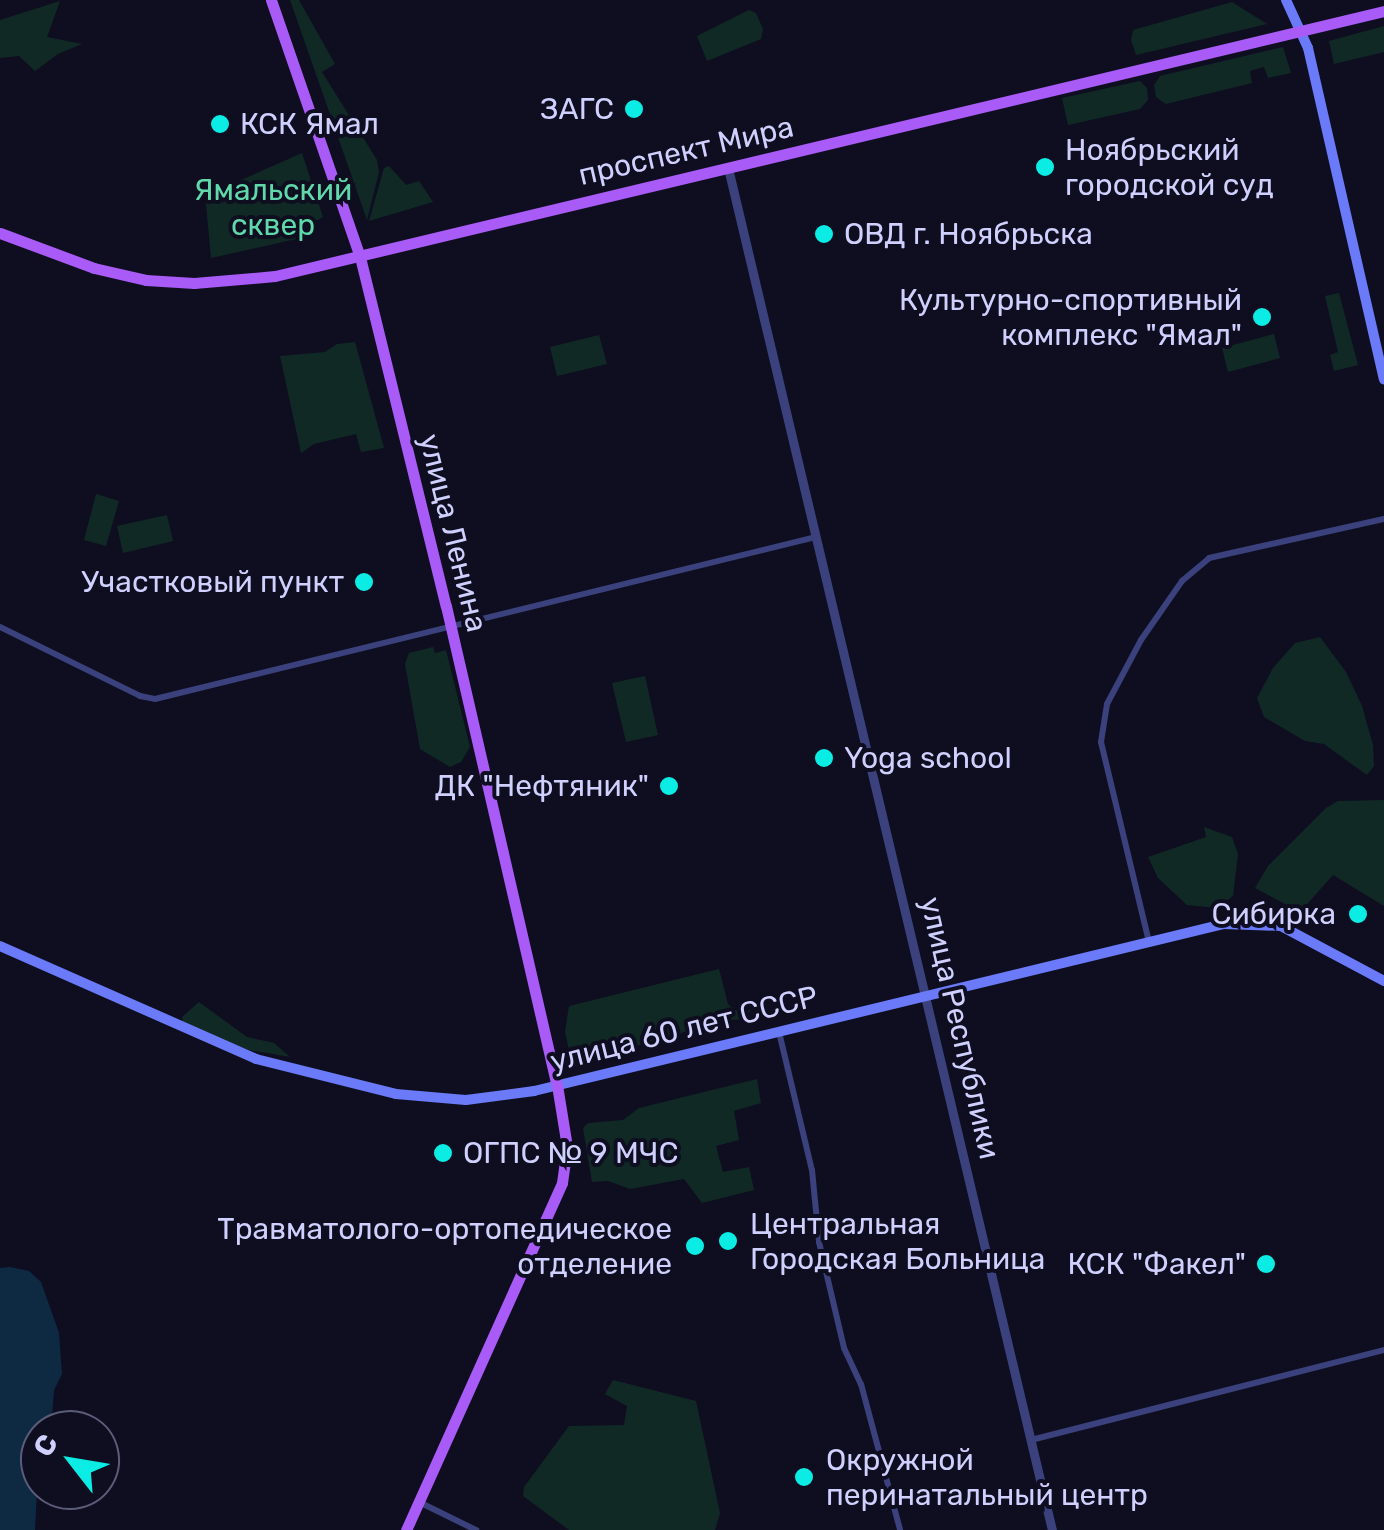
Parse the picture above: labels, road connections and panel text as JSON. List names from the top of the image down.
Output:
{
  "streets": {
    "main road": ["проспект Мира", "улица Ленина", "улица 60 лет СССР"],
    "street": ["улица Республики"]
  },
  "crossings": [
    ["проспект Мира", "улица Ленина"],
    ["улица Ленина", "улица 60 лет СССР"],
    ["улица Республики", "улица 60 лет СССР"]
  ],
  "parks": ["Ямальский сквер"],
  "places": [
    "ЗАГС",
    "КСК Ямал",
    "Ноябрьский городской суд",
    "ОВД г. Ноябрьска",
    "Культурно-спортивный комплекс \"Ямал\"",
    "Участковый пункт",
    "Yoga school",
    "ДК \"Нефтяник\"",
    "Сибирка",
    "ОГПС № 9 МЧС",
    "Центральная Городская Больница",
    "Травматолого-ортопедическое отделение",
    "КСК \"Факел\"",
    "Окружной перинатальный центр"
  ],
  "north": "top left"
}
